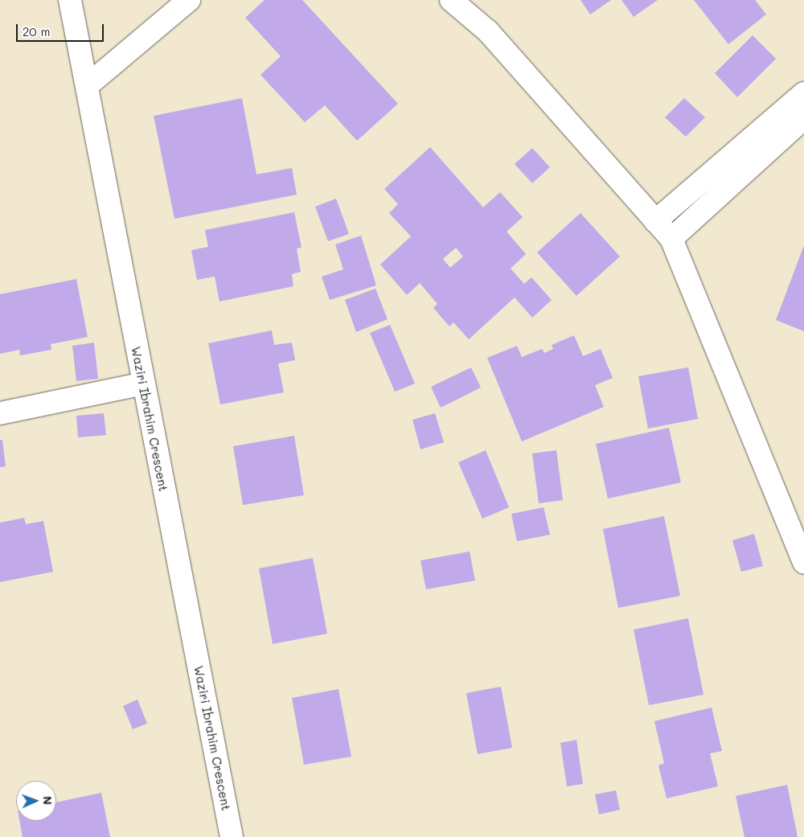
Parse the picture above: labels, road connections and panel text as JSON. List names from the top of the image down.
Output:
{
  "streets": {
    "street": ["Waziri Ibrahim Crescent"]
  },
  "scale_bar": "20 m",
  "north": "right"
}
